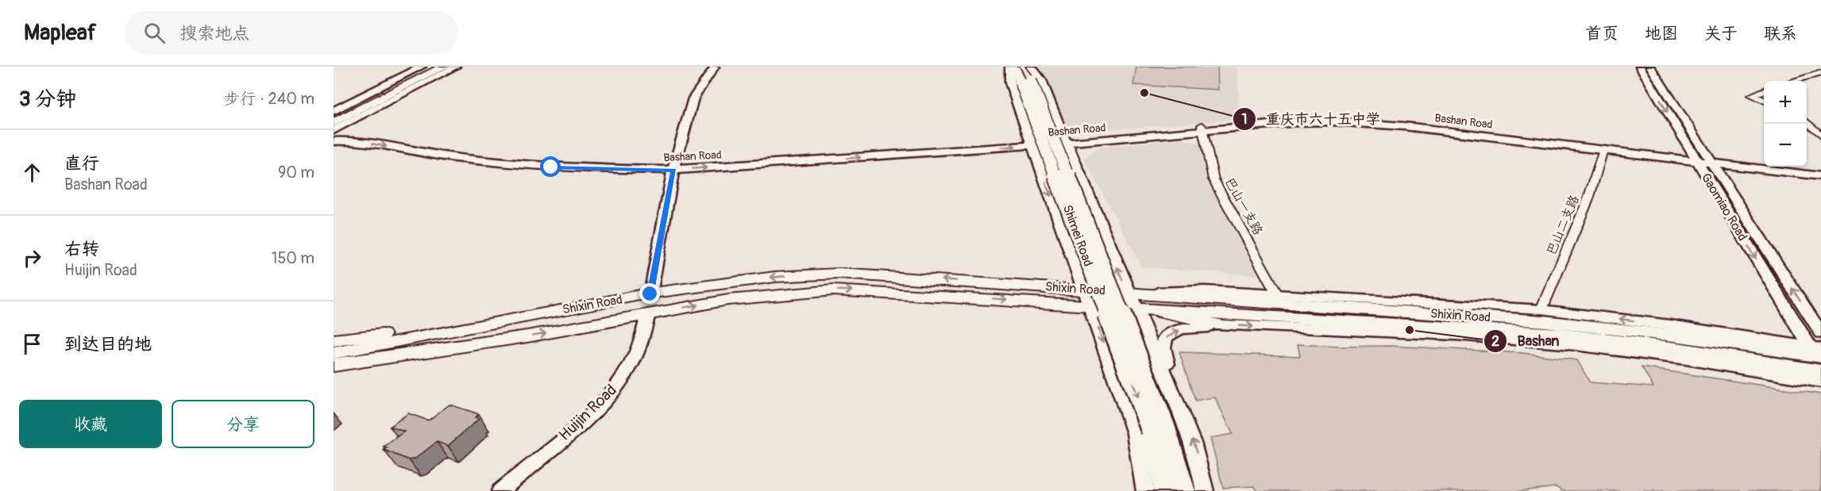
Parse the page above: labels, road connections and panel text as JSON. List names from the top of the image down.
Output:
{
  "streets": {
    "main road": ["Shimei Road", "Shixin Road"],
    "street": [
      "Bashan Road",
      "巴山一支路",
      "Gaomiao Road",
      "巴山二支路",
      "Huijin Road"
    ]
  },
  "crossings": [
    ["Bashan Road", "巴山一支路"],
    ["Bashan Road", "Gaomiao Road"],
    ["Bashan Road", "巴山二支路"],
    ["Gaomiao Road", "Shixin Road"],
    ["Shixin Road", "Huijin Road"]
  ],
  "places": ["重庆市六十五中学", "Bashan"],
  "page": {
    "header": "Mapleaf",
    "search": "搜索地点",
    "nav": [
      "首页",
      "地图",
      "关于",
      "联系"
    ],
    "heading": ["3 分钟", "步行 · 240 m"],
    "map_buttons": ["+", "−"],
    "list": [
      ["直行", "Bashan Road", "90 m"],
      ["右转", "Huijin Road", "150 m"],
      "到达目的地"
    ],
    "buttons": ["收藏", "分享"]
  }
}
